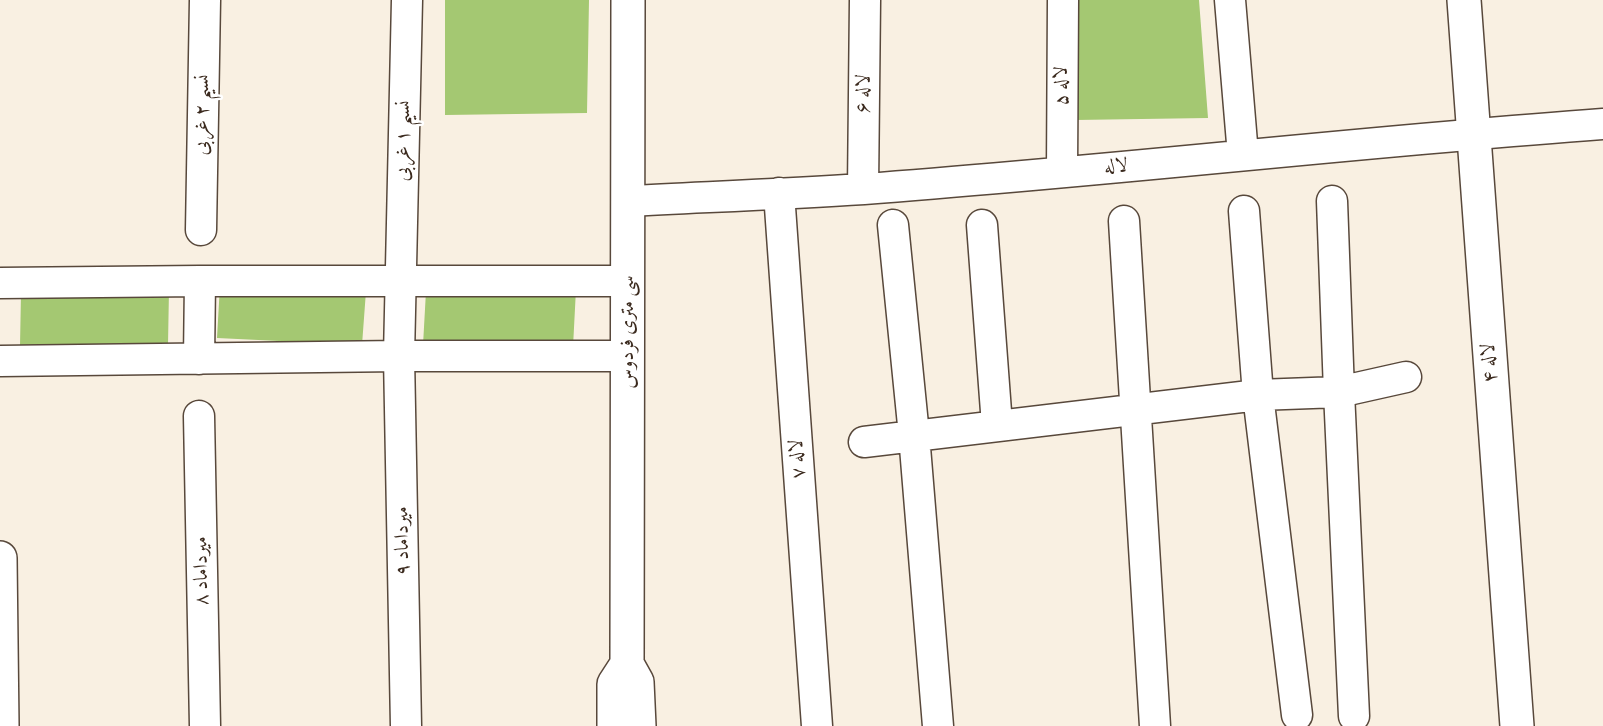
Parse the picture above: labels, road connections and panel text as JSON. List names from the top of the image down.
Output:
{
  "streets": {
    "street": [
      "لاله ۵",
      "لاله ۶",
      "نسیم ۲ غربی",
      "نسیم ۱ غربی",
      "لاله",
      "سی متری فردوس",
      "لاله ۴",
      "لاله ۷",
      "میرداماد ۹",
      "میرداماد ۸"
    ]
  },
  "crossings": [
    ["لاله ۵", "لاله"],
    ["لاله ۶", "لاله"],
    ["نسیم ۱ غربی", "میرداماد ۹"],
    ["لاله", "سی متری فردوس"],
    ["لاله", "لاله ۴"],
    ["لاله", "لاله ۷"]
  ]
}
